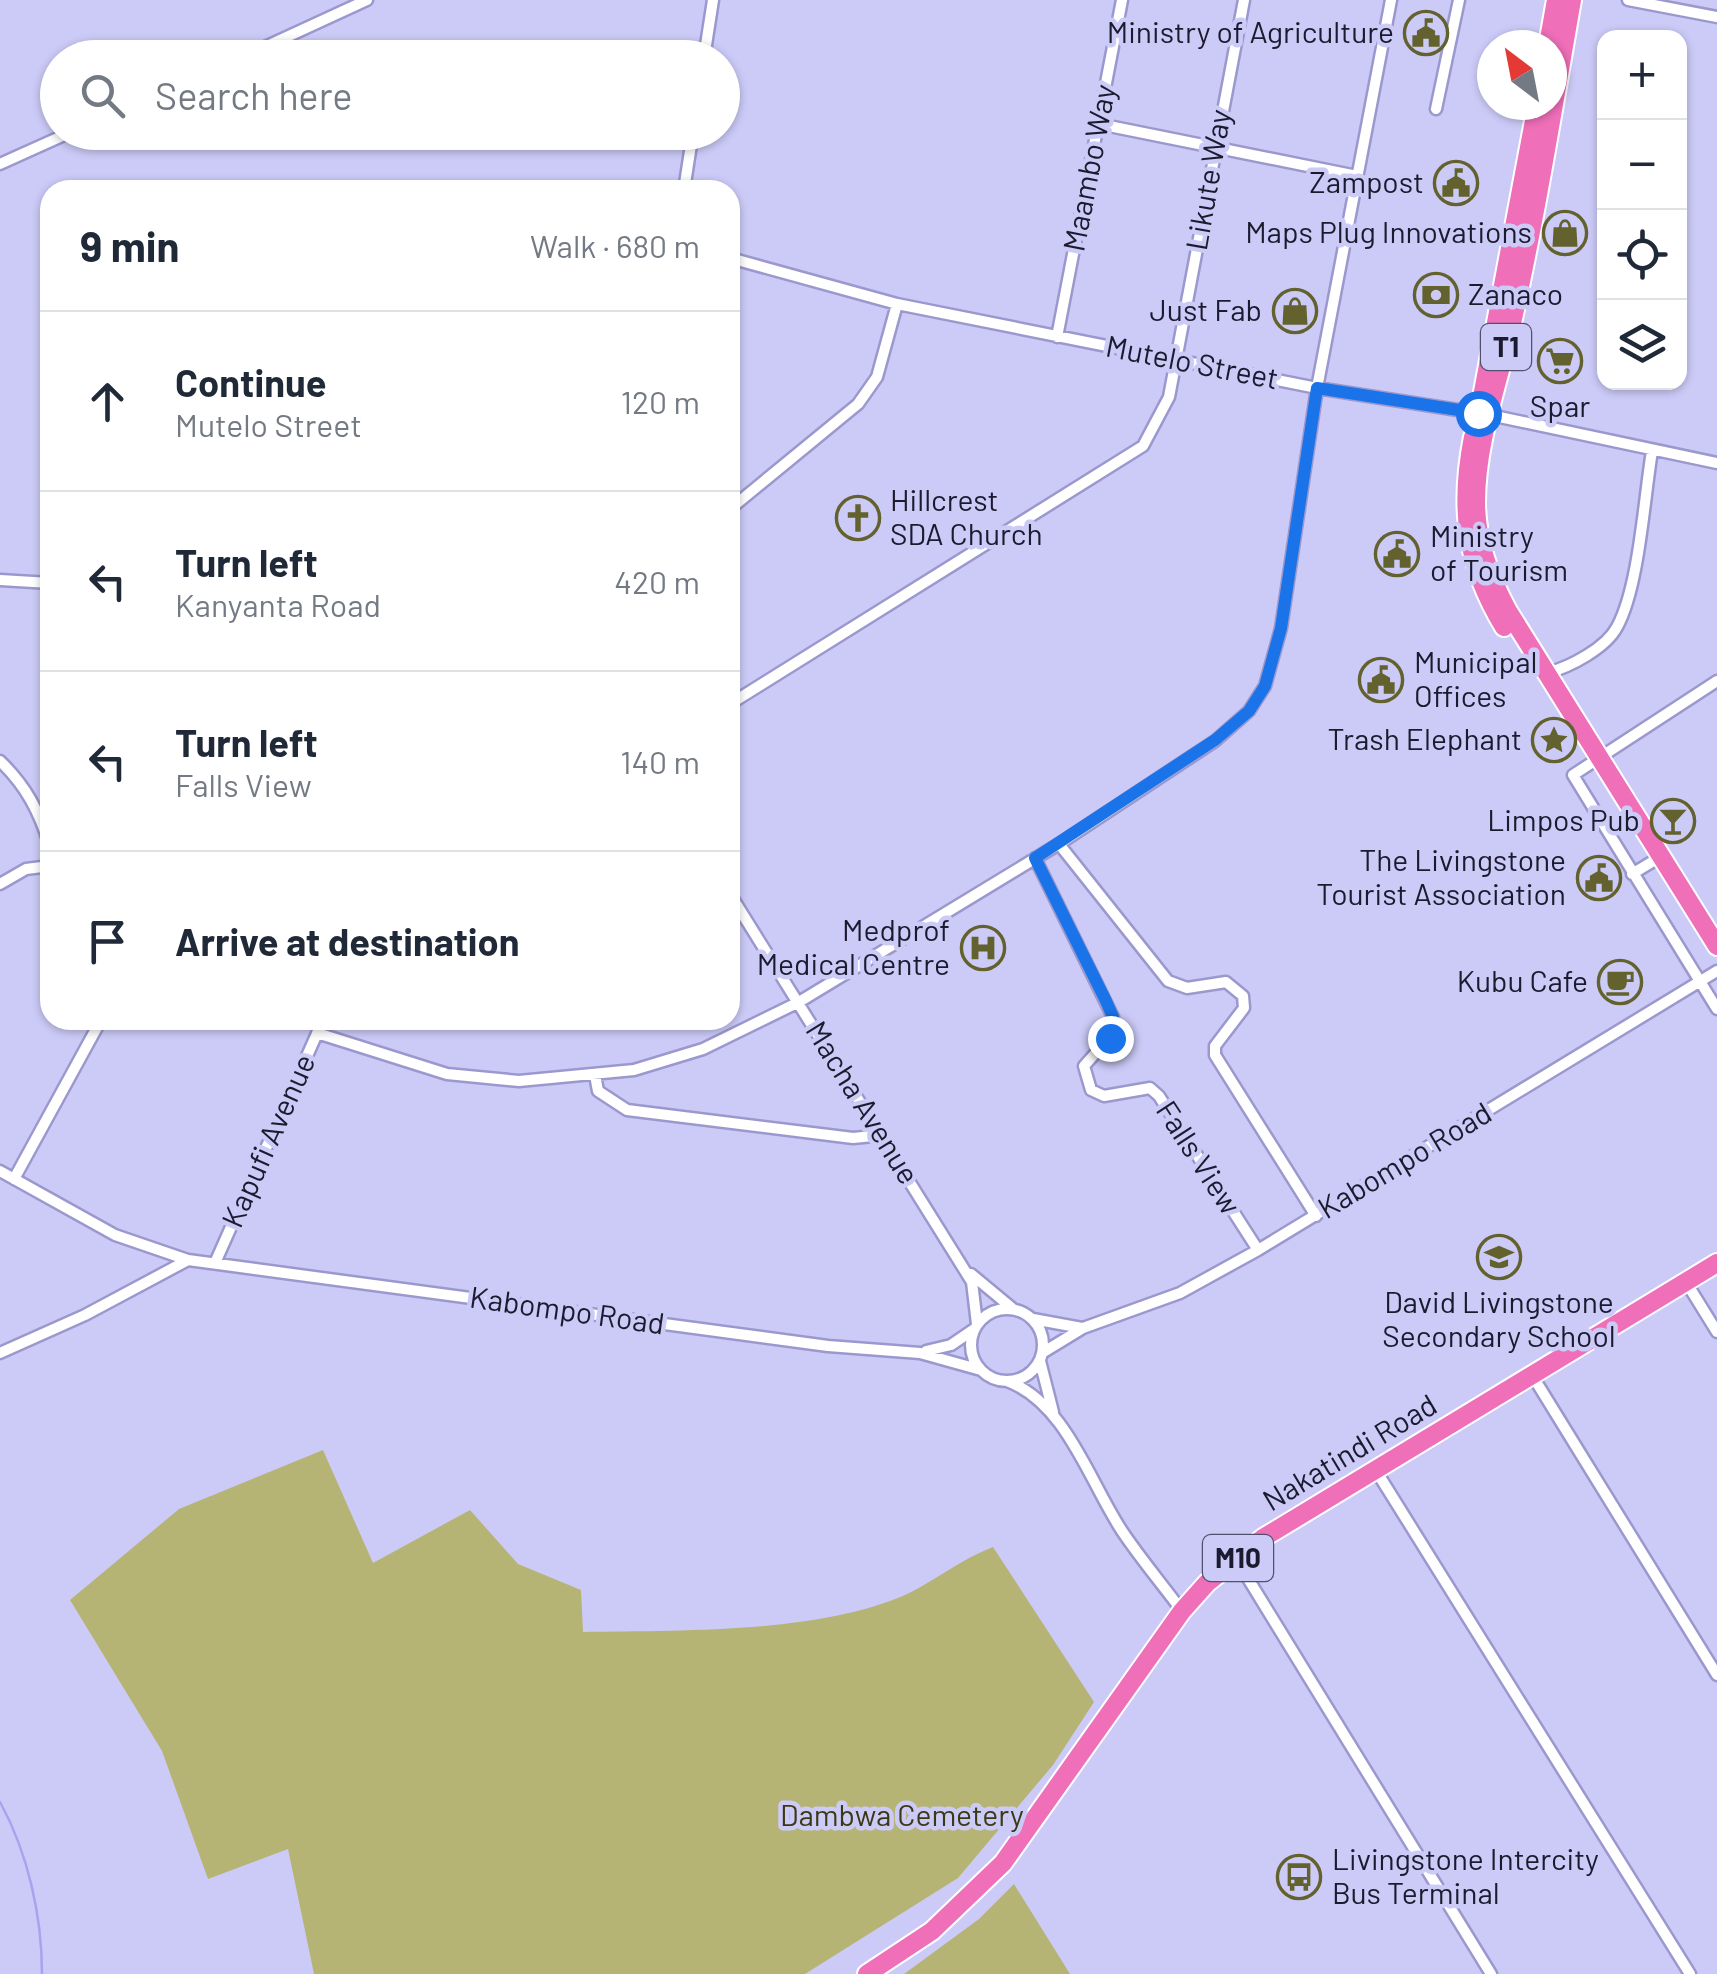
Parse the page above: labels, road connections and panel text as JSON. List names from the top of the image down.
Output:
{
  "streets": {
    "highway": ["T1", "Nakatindi Road", "M10"],
    "street": [
      "Maambo Way",
      "Likute Way",
      "Mutelo Street",
      "Macha Avenue",
      "Kapufi Avenue",
      "Falls View",
      "Kabompo Road"
    ]
  },
  "crossings": [
    ["Maambo Way", "Mutelo Street"],
    ["Likute Way", "Mutelo Street"],
    ["T1", "Mutelo Street"],
    ["Macha Avenue", "Kabompo Road"],
    ["Kapufi Avenue", "Kabompo Road"],
    ["Falls View", "Kabompo Road"]
  ],
  "parks": ["Dambwa Cemetery"],
  "places": {
    "public building": [
      "Ministry of Agriculture",
      "Zampost",
      "Ministry of Tourism",
      "Municipal Offices",
      "The Livingstone Tourist Association"
    ],
    "shop": ["Maps Plug Innovations", "Just Fab"],
    "bank": ["Zanaco"],
    "supermarket": ["Spar"],
    "church": ["Hillcrest SDA Church"],
    "place": ["Trash Elephant"],
    "bar": ["Limpos Pub"],
    "hospital": ["Medprof Medical Centre"],
    "cafe": ["Kubu Cafe"],
    "school or university": ["David Livingstone Secondary School"],
    "bus stop": ["Livingstone Intercity Bus Terminal"]
  },
  "north": "top left",
  "page": {
    "map_buttons": ["+", "−"],
    "search": "Search here",
    "heading": ["9 min", "Walk · 680 m"],
    "list": [
      ["Continue", "Mutelo Street", "120 m"],
      ["Turn left", "Kanyanta Road", "420 m"],
      ["Turn left", "Falls View", "140 m"],
      "Arrive at destination"
    ]
  }
}
